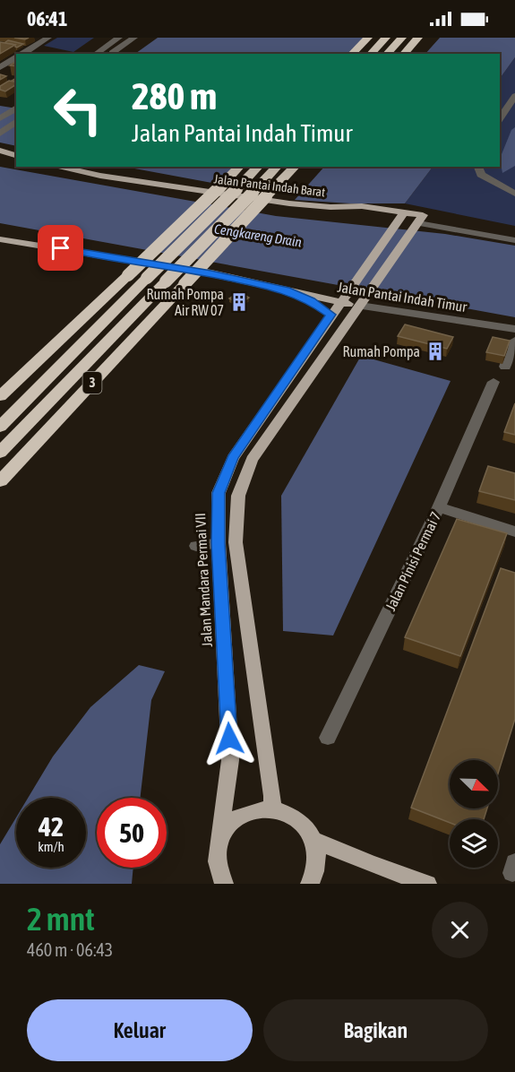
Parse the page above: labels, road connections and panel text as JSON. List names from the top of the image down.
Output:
{
  "streets": {
    "highway": ["3"],
    "main road": ["Jalan Pantai Indah Barat", "Jalan Pantai Indah Timur", "Jalan Mandara Permai VII"],
    "street": ["Jalan Pinisi Permai 7"]
  },
  "crossings": [
    ["Jalan Pantai Indah Barat", "Jalan Mandara Permai VII"],
    ["Jalan Pantai Indah Timur", "Jalan Mandara Permai VII"]
  ],
  "water": ["Cengkareng Drain"],
  "places": {
    "building": ["Rumah Pompa Air RW 07", "Rumah Pompa"]
  },
  "north": "bottom right",
  "page": {
    "status": "06:41",
    "turn": ["280 m", "Jalan Pantai Indah Timur"],
    "speed": "42 km/h",
    "limit": "50",
    "heading": ["2 mnt", "460 m · 06:43"],
    "buttons": ["Keluar", "Bagikan"]
  }
}
